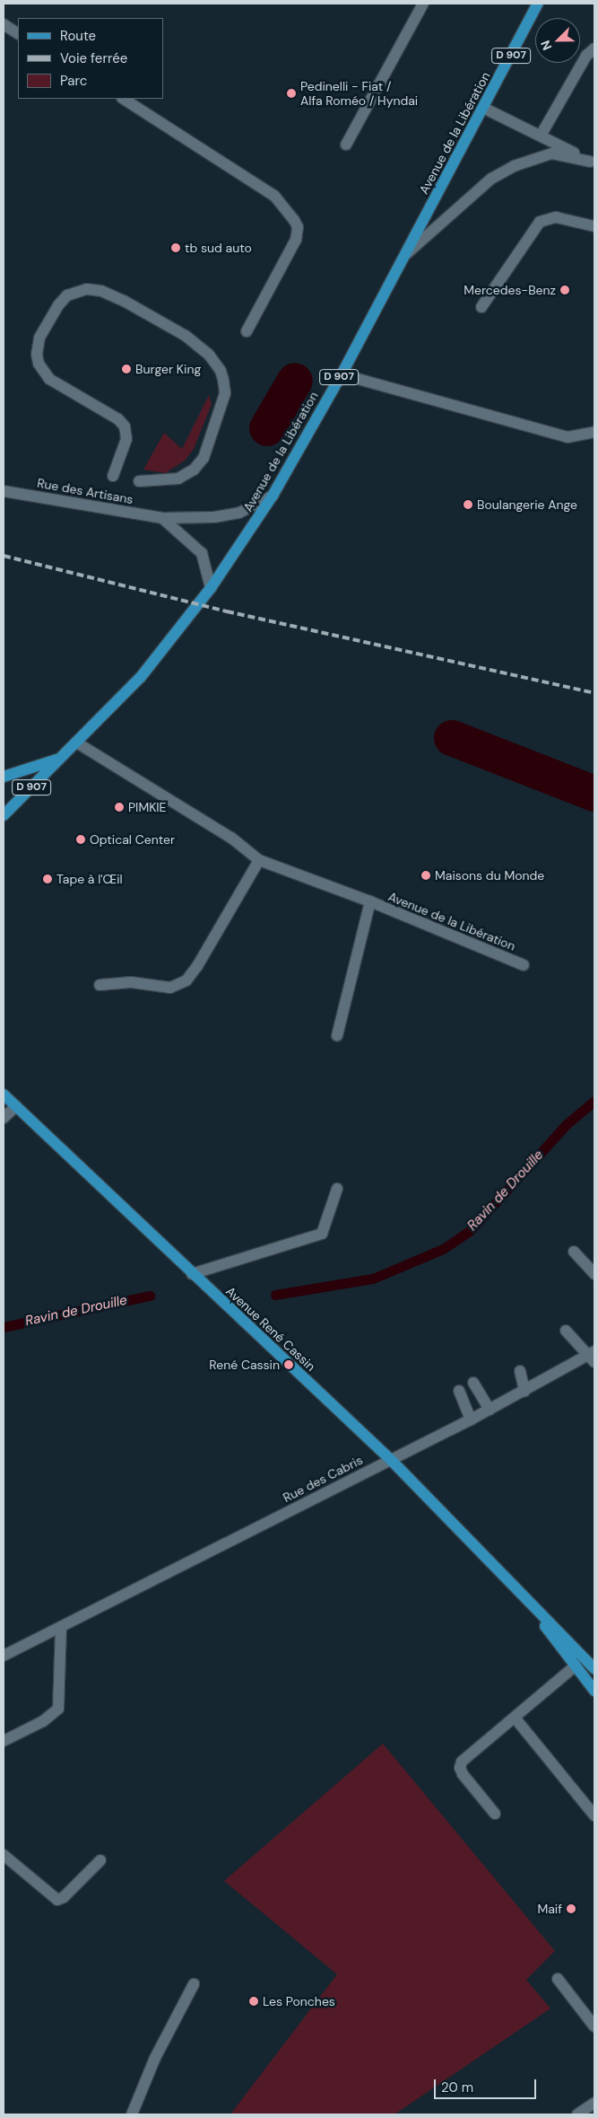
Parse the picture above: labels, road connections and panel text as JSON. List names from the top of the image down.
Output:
{
  "streets": {
    "main road": ["D 907", "Avenue de la Libération", "Avenue René Cassin"],
    "street": ["Rue des Artisans", "Rue des Cabris"]
  },
  "crossings": [
    ["Avenue de la Libération", "Rue des Artisans"],
    ["Avenue René Cassin", "Rue des Cabris"]
  ],
  "water": ["Ravin de Drouille"],
  "places": [
    "Pedinelli - Fiat / Alfa Roméo / Hyndai",
    "tb sud auto",
    "Mercedes-Benz",
    "Burger King",
    "Boulangerie Ange",
    "PIMKIE",
    "Optical Center",
    "Maisons du Monde",
    "Tape à l'Œil",
    "René Cassin",
    "Maif",
    "Les Ponches"
  ],
  "legend": ["Route", "Voie ferrée", "Parc"],
  "scale_bar": "20 m",
  "north": "bottom left"
}
